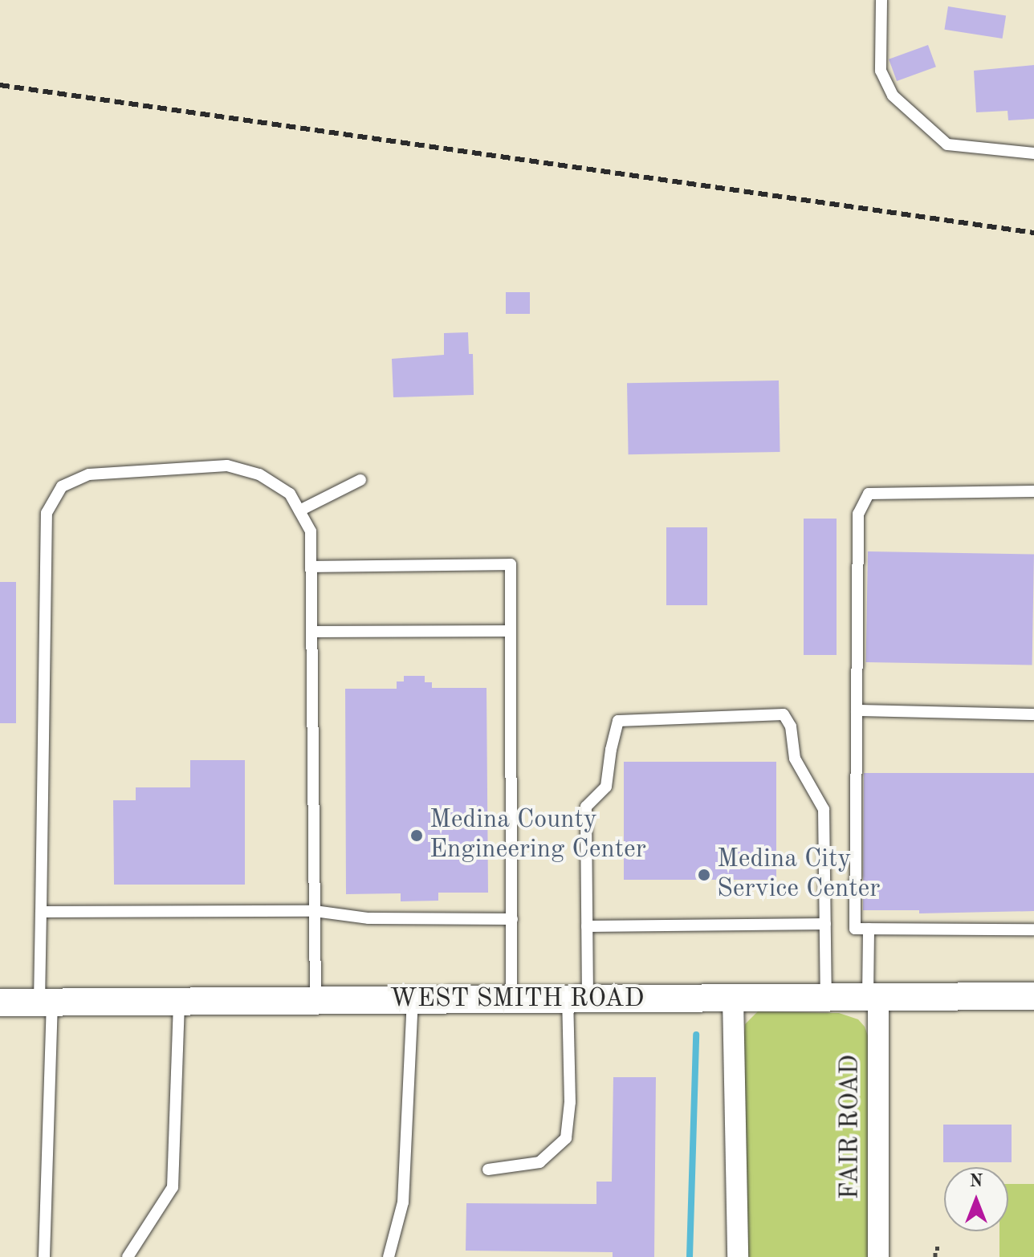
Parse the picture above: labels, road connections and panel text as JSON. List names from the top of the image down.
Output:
{
  "streets": {
    "street": ["WEST SMITH ROAD", "FAIR ROAD"]
  },
  "crossings": [
    ["WEST SMITH ROAD", "FAIR ROAD"]
  ],
  "places": ["Medina County Engineering Center", "Medina City Service Center"],
  "north": "top"
}
